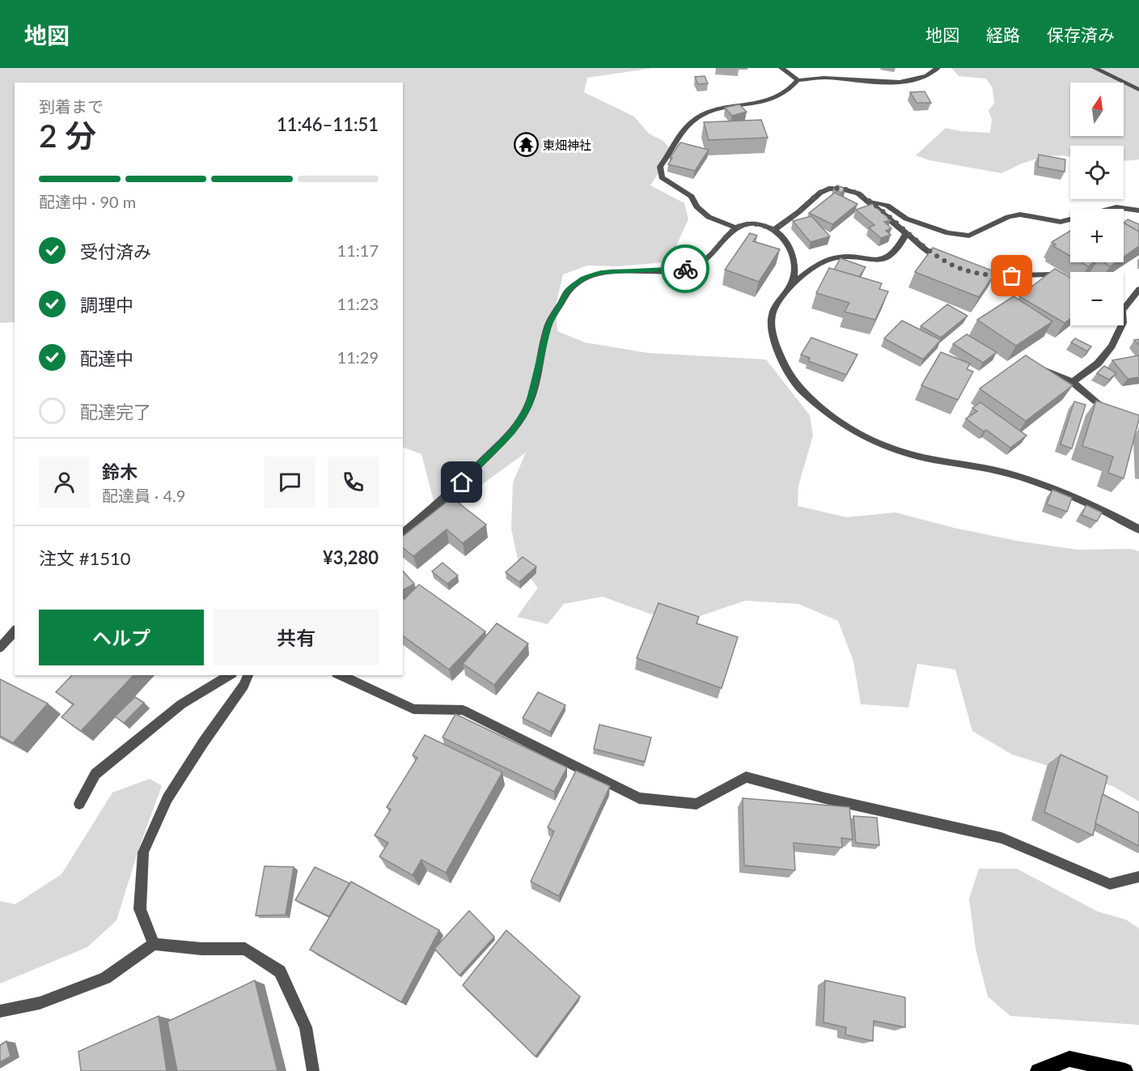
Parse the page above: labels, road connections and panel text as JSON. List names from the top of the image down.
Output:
{
  "places": {
    "temple": ["東畑神社"]
  },
  "north": "top",
  "page": {
    "header": "地図",
    "nav": ["地図", "経路", "保存済み"],
    "map_buttons": ["+", "−"],
    "heading": ["2 分", "到着まで", "11:46–11:51"],
    "panel": [
      "鈴木",
      "配達員 · 4.9",
      "注文 #1510",
      "¥3,280"
    ],
    "bar": "配達中 · 90 m",
    "list": [
      ["受付済み", "11:17"],
      ["調理中", "11:23"],
      ["配達中", "11:29"],
      "配達完了"
    ],
    "buttons": ["ヘルプ", "共有"]
  }
}
